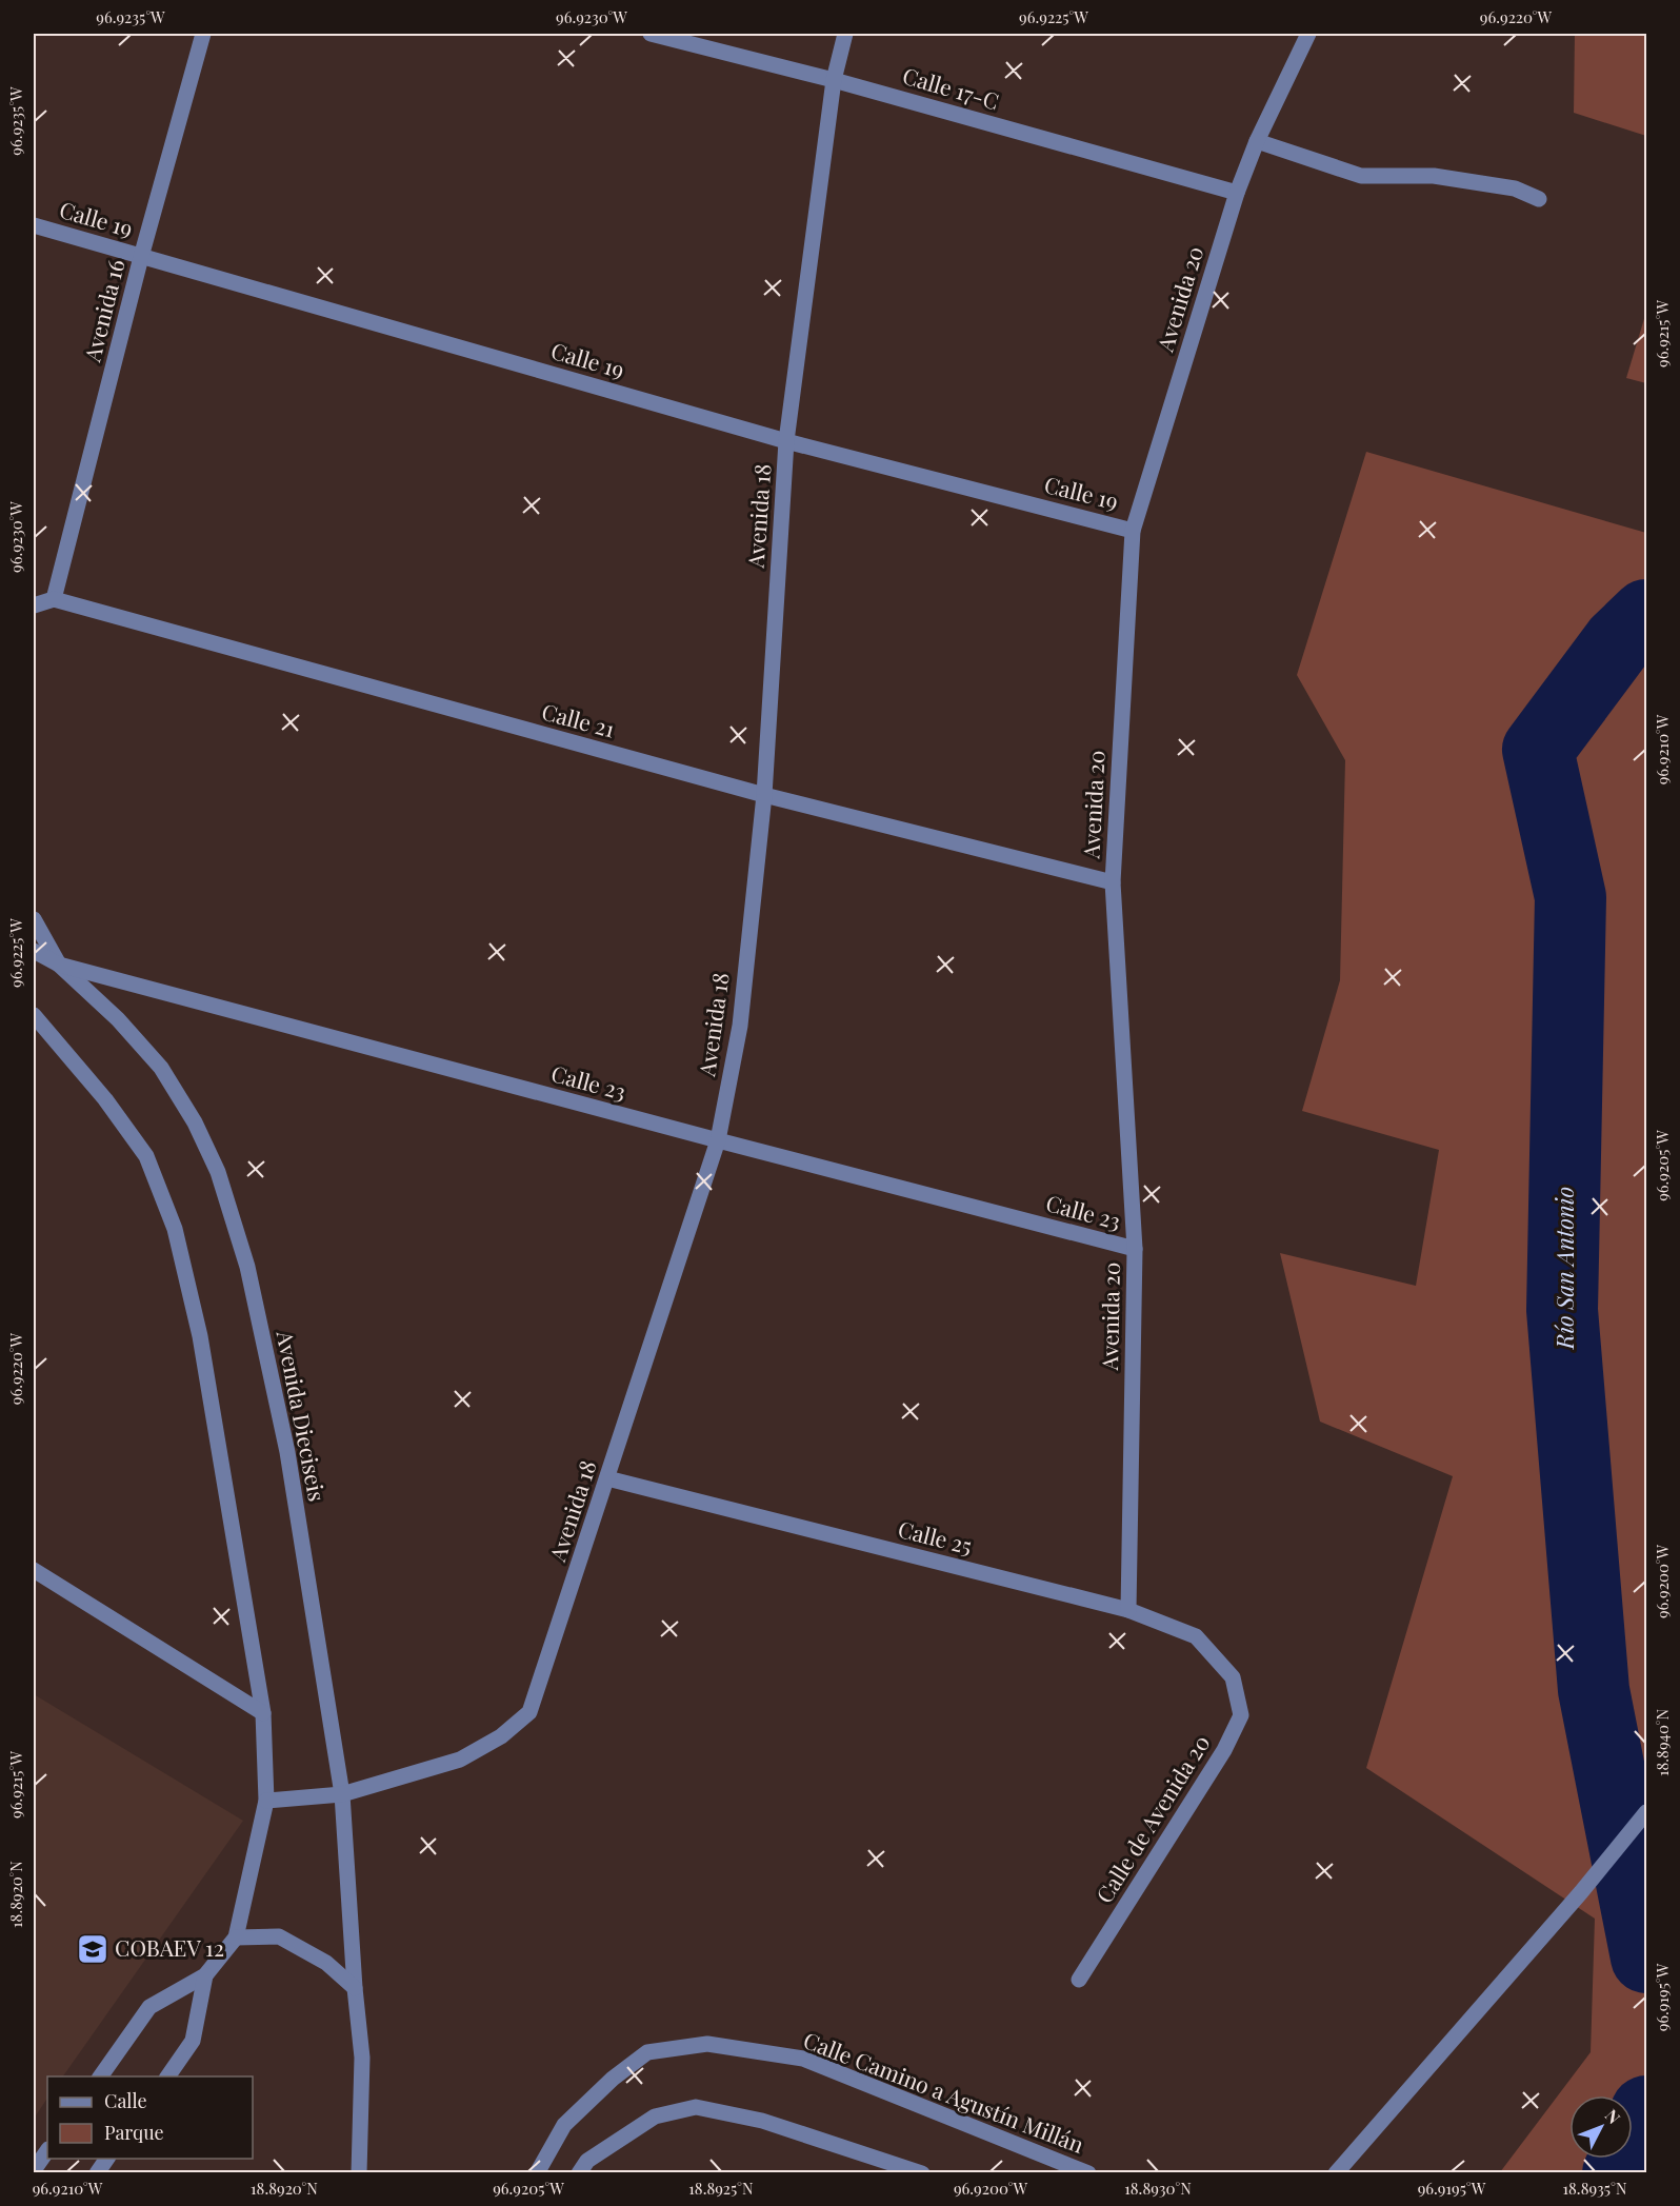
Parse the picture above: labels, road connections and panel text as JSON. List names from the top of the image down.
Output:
{
  "streets": {
    "street": [
      "Calle 17-C",
      "Calle 19",
      "Avenida 20",
      "Avenida 16",
      "Avenida 18",
      "Calle 21",
      "Calle 23",
      "Avenida Dieciseis",
      "Calle 25",
      "Calle de Avenida 20",
      "Calle Camino a Agustín Millán"
    ]
  },
  "crossings": [
    ["Calle 17-C", "Avenida 20"],
    ["Calle 17-C", "Avenida 18"],
    ["Calle 19", "Avenida 20"],
    ["Calle 19", "Avenida 16"],
    ["Calle 19", "Avenida 18"],
    ["Avenida 20", "Calle 21"],
    ["Avenida 20", "Calle 23"],
    ["Avenida 20", "Calle 25"],
    ["Avenida 16", "Calle 21"],
    ["Avenida 18", "Calle 21"],
    ["Avenida 18", "Calle 23"],
    ["Avenida 18", "Avenida Dieciseis"],
    ["Avenida 18", "Calle 25"],
    ["Calle 23", "Avenida Dieciseis"],
    ["Calle 25", "Calle de Avenida 20"]
  ],
  "water": ["Río San Antonio"],
  "places": {
    "school or university": ["COBAEV 12"]
  },
  "legend": ["Calle", "Parque"],
  "north": "top right",
  "coordinates": [
    "96.9235°W",
    "96.9230°W",
    "96.9225°W",
    "96.9220°W",
    "96.9215°W",
    "96.9210°W",
    "96.9205°W",
    "96.9200°W",
    "18.8940°N",
    "18.8920°N",
    "96.9195°W",
    "18.8925°N",
    "18.8930°N",
    "18.8935°N"
  ]
}
